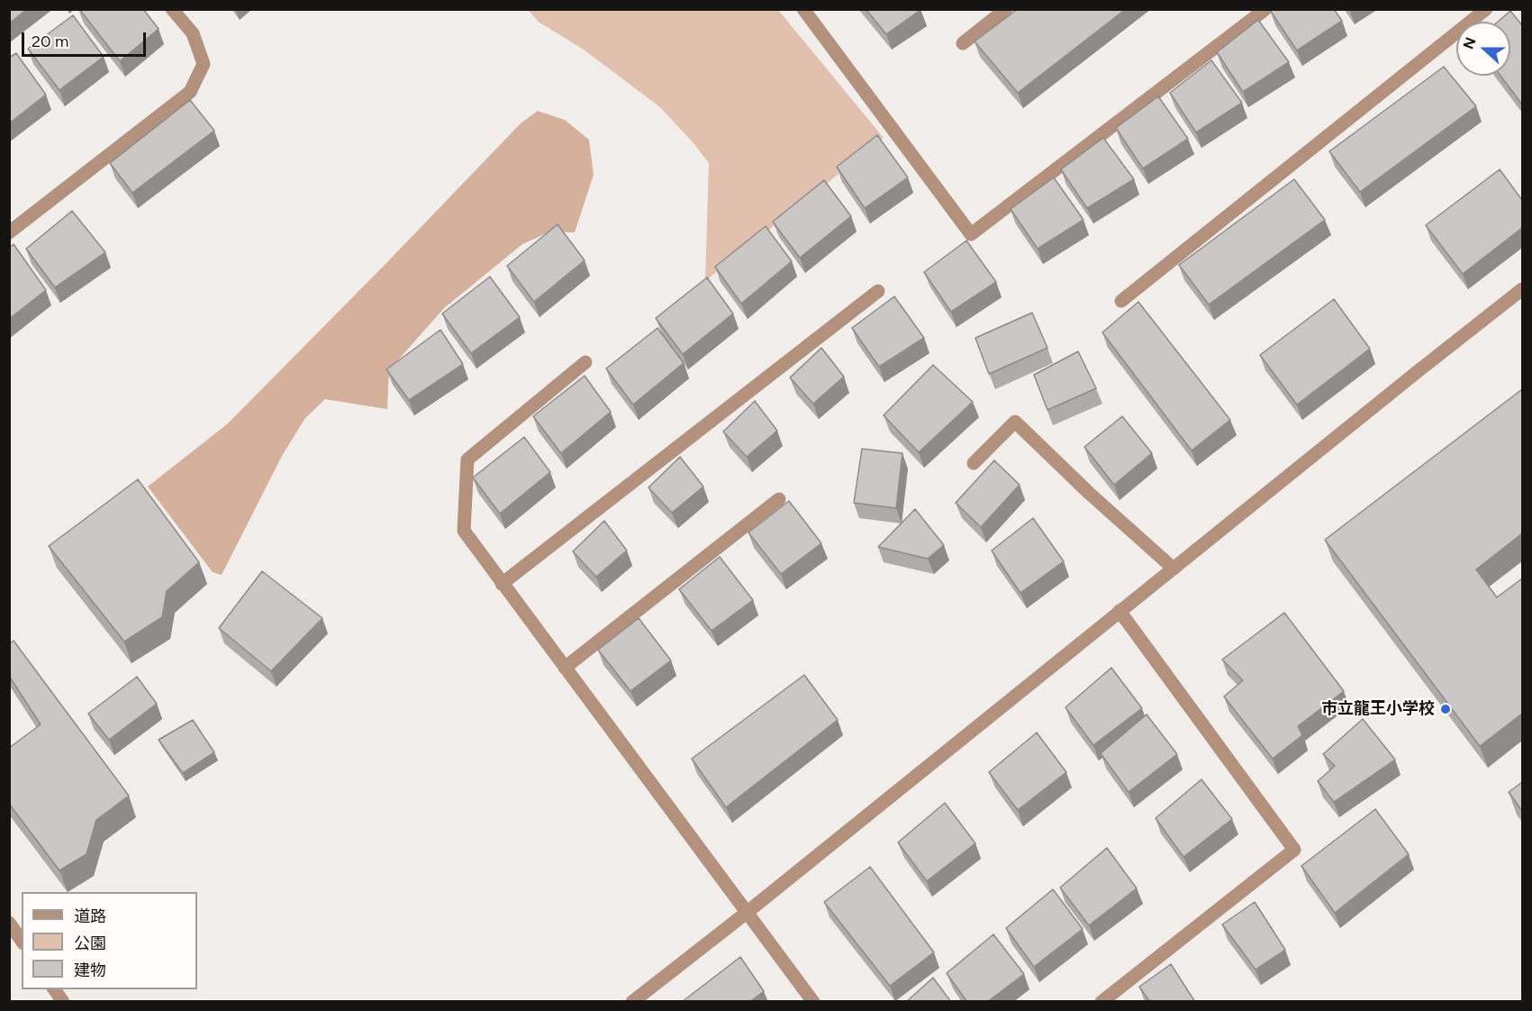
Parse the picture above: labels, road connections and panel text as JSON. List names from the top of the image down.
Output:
{
  "places": ["市立龍王小学校"],
  "legend": ["道路", "公園", "建物"],
  "scale_bar": "20 m",
  "north": "left"
}
